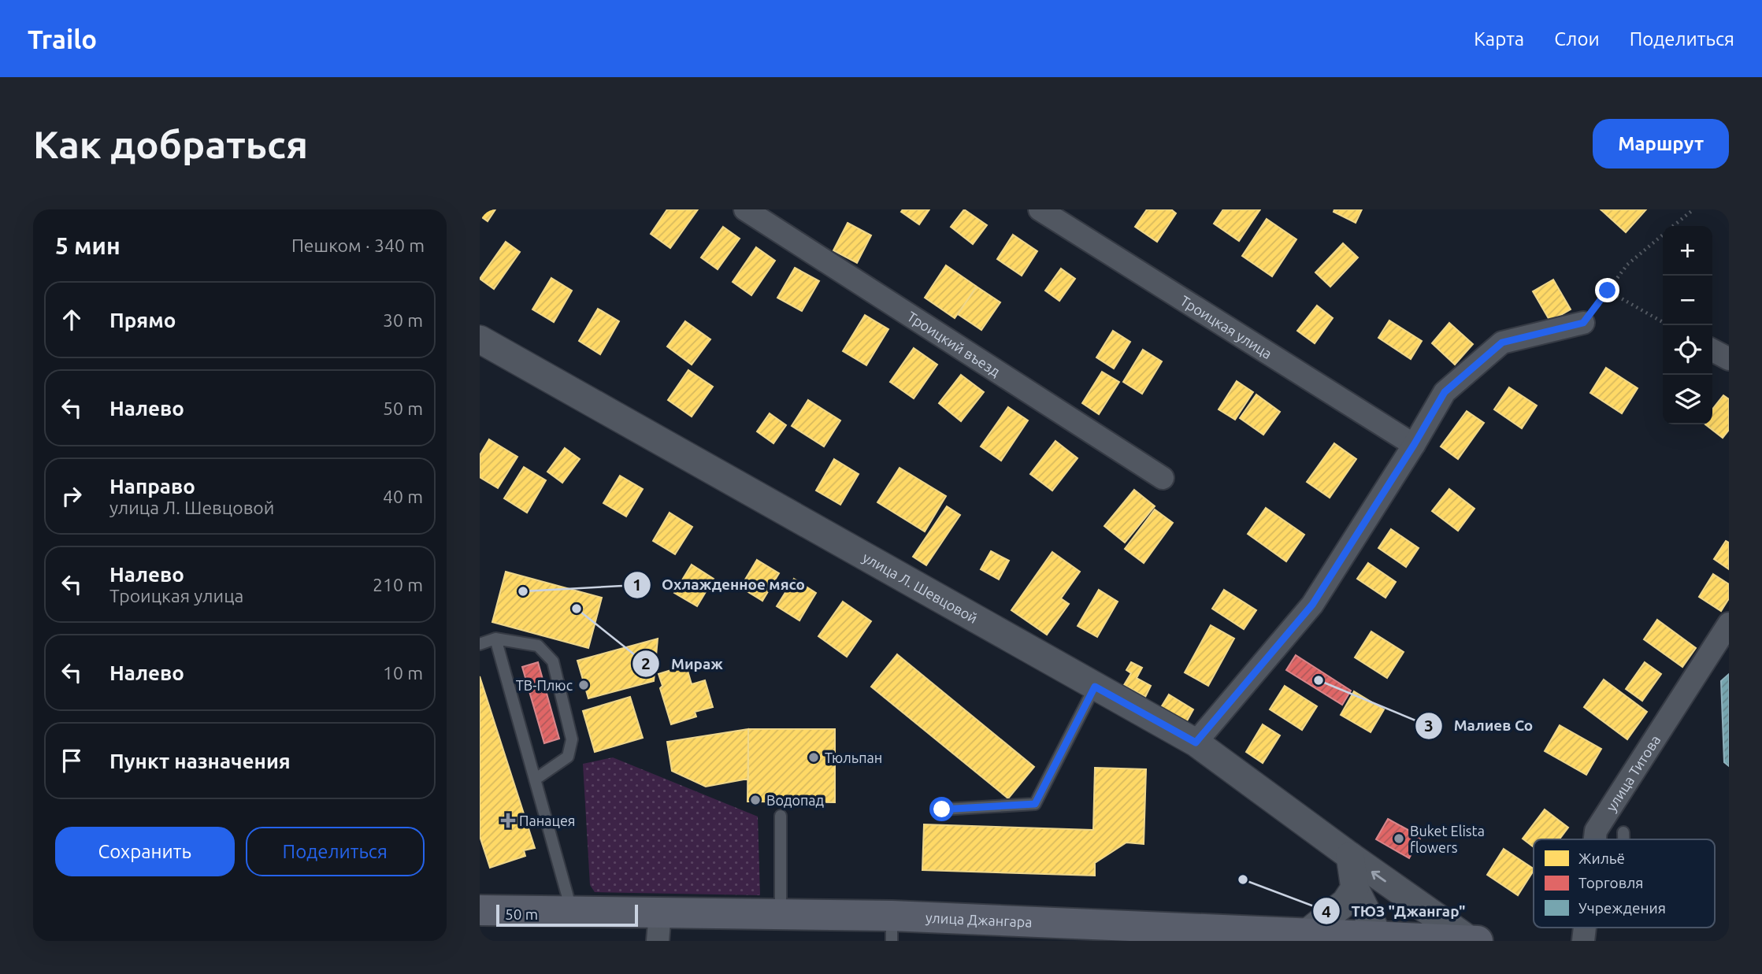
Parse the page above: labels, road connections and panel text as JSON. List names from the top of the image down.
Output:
{
  "streets": {
    "main road": ["улица Джангара"],
    "street": [
      "Троицкая улица",
      "Троицкий въезд",
      "улица Л. Шевцовой",
      "улица Титова"
    ]
  },
  "crossings": [
    ["улица Л. Шевцовой", "улица Джангара"]
  ],
  "places": {
    "other": [
      "Охлажденное мясо",
      "Мираж",
      "Малиев Со",
      "ТВ-Плюс",
      "Тюльпан",
      "Водопад",
      "Buket Elista flowers",
      "ТЮЗ \"Джангар\""
    ],
    "health": ["Панацея"]
  },
  "legend": ["Жильё", "Торговля", "Учреждения"],
  "scale_bar": "50 m",
  "page": {
    "header": "Trailo",
    "nav": ["Карта", "Слои", "Поделиться"],
    "buttons": [
      "Маршрут",
      ["Сохранить", "Поделиться"]
    ],
    "title": "Как добраться",
    "heading": ["5 мин", "Пешком · 340 m"],
    "map_buttons": ["+", "−"],
    "list": [
      ["Прямо", "30 m"],
      ["Налево", "50 m"],
      ["Направо", "улица Л. Шевцовой", "40 m"],
      ["Налево", "Троицкая улица", "210 m"],
      ["Налево", "10 m"],
      "Пункт назначения"
    ],
    "scale": "50 m"
  }
}
